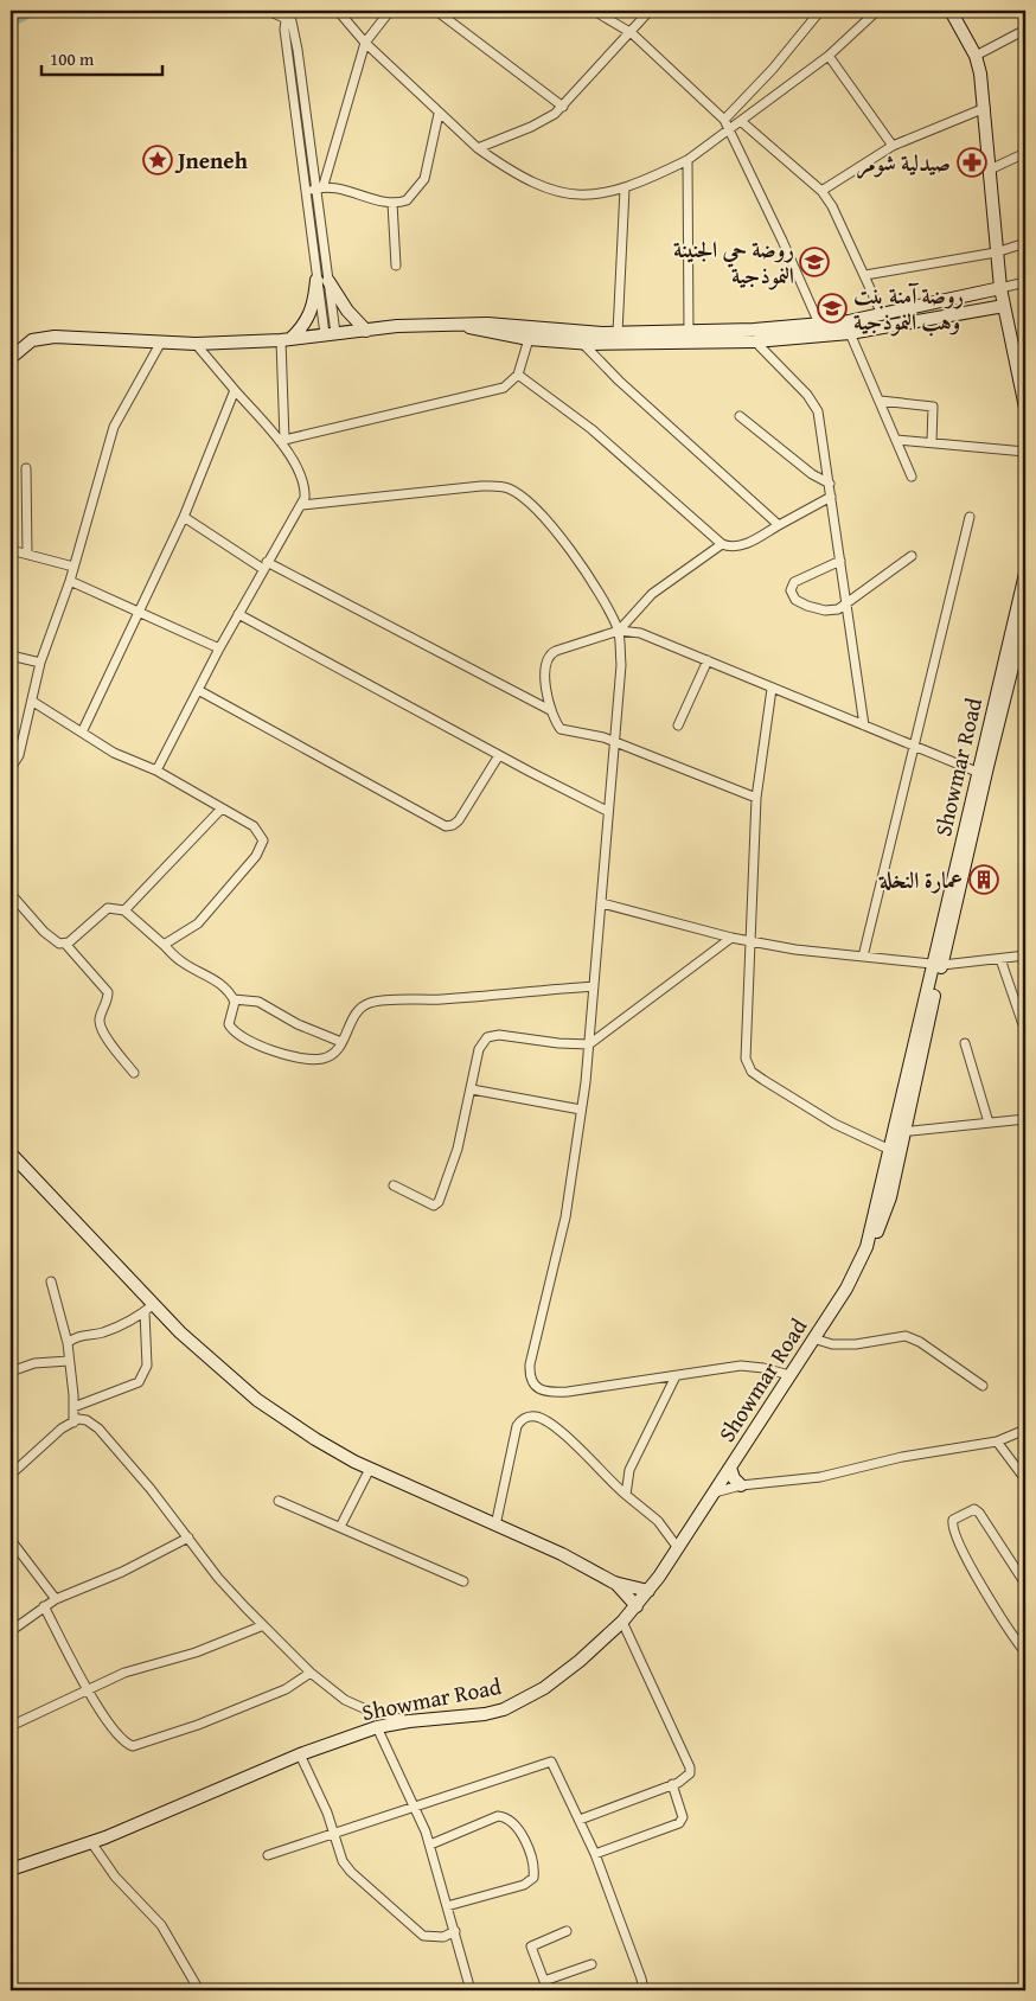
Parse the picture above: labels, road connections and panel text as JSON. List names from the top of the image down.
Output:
{
  "streets": {
    "main road": ["Showmar Road"]
  },
  "places": {
    "place": ["Jneneh"],
    "pharmacy": ["صيدلية شومر"],
    "school or university": ["روضة حي الجنينة النموذجية", "روضة آمنة بنت وهب النموذجية"],
    "building": ["عمارة النخلة"]
  },
  "scale_bar": "100 m"
}
